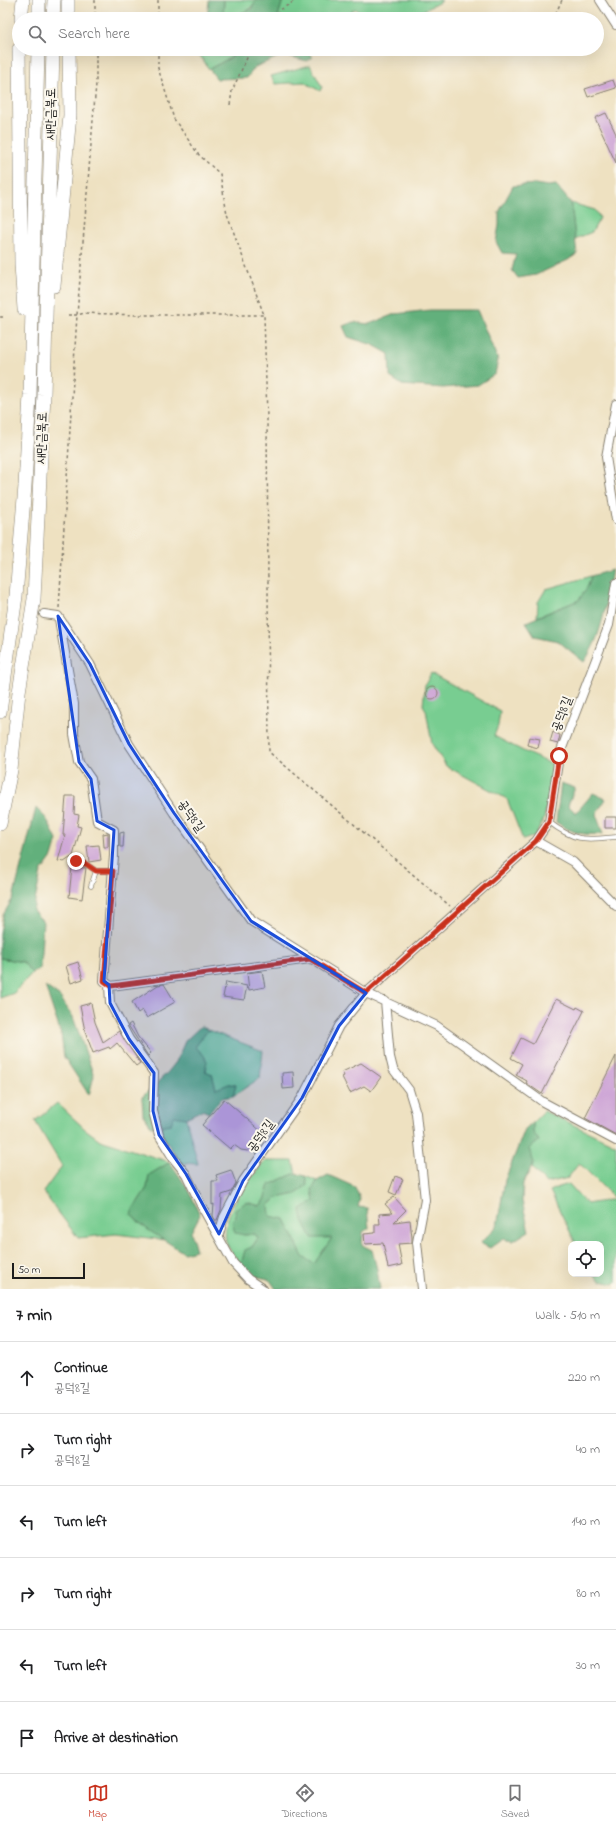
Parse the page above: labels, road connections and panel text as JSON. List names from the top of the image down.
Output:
{
  "streets": {
    "highway": ["새만금북로"],
    "street": ["공덕8길"]
  },
  "scale_bar": "50 m",
  "page": {
    "search": "Search here",
    "scale": "50 m",
    "heading": ["7 min", "Walk · 510 m"],
    "list": [
      ["Continue", "공덕8길", "220 m"],
      ["Turn right", "공덕8길", "40 m"],
      ["Turn left", "140 m"],
      ["Turn right", "80 m"],
      ["Turn left", "30 m"],
      "Arrive at destination"
    ],
    "nav": ["Map", "Directions", "Saved"]
  }
}
